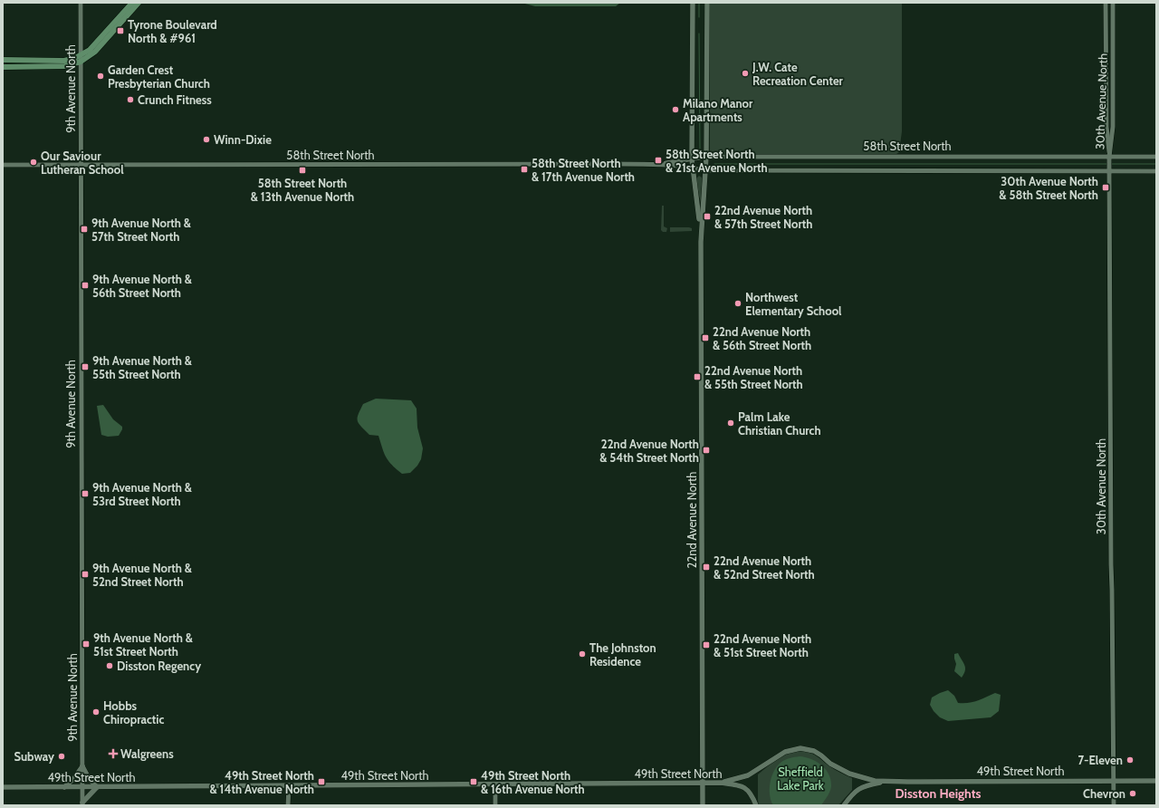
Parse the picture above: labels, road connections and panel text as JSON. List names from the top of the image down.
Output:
{
  "streets": {
    "main road": ["22nd Avenue North", "49th Street North"],
    "street": ["9th Avenue North", "30th Avenue North", "58th Street North"]
  },
  "crossings": [
    ["9th Avenue North", "58th Street North"],
    ["9th Avenue North", "49th Street North"],
    ["30th Avenue North", "58th Street North"],
    ["30th Avenue North", "49th Street North"],
    ["58th Street North", "22nd Avenue North"],
    ["22nd Avenue North", "49th Street North"]
  ],
  "districts": ["Disston Heights"],
  "parks": ["Sheffield Lake Park"],
  "places": {
    "transit": [
      "Tyrone Boulevard North & #961",
      "58th Street North & 21st Avenue North",
      "58th Street North & 17th Avenue North",
      "58th Street North & 13th Avenue North",
      "30th Avenue North & 58th Street North",
      "22nd Avenue North & 57th Street North",
      "9th Avenue North & 57th Street North",
      "9th Avenue North & 56th Street North",
      "22nd Avenue North & 56th Street North",
      "9th Avenue North & 55th Street North",
      "22nd Avenue North & 55th Street North",
      "22nd Avenue North & 54th Street North",
      "9th Avenue North & 53rd Street North",
      "22nd Avenue North & 52nd Street North",
      "9th Avenue North & 52nd Street North",
      "9th Avenue North & 51st Street North",
      "22nd Avenue North & 51st Street North",
      "49th Street North & 14th Avenue North",
      "49th Street North & 16th Avenue North"
    ],
    "other": [
      "J.W. Cate Recreation Center",
      "Garden Crest Presbyterian Church",
      "Crunch Fitness",
      "Milano Manor Apartments",
      "Winn-Dixie",
      "Our Saviour Lutheran School",
      "Northwest Elementary School",
      "Palm Lake Christian Church",
      "The Johnston Residence",
      "Disston Regency",
      "Hobbs Chiropractic",
      "Subway",
      "7-Eleven",
      "Chevron"
    ],
    "health": ["Walgreens"]
  }
}
